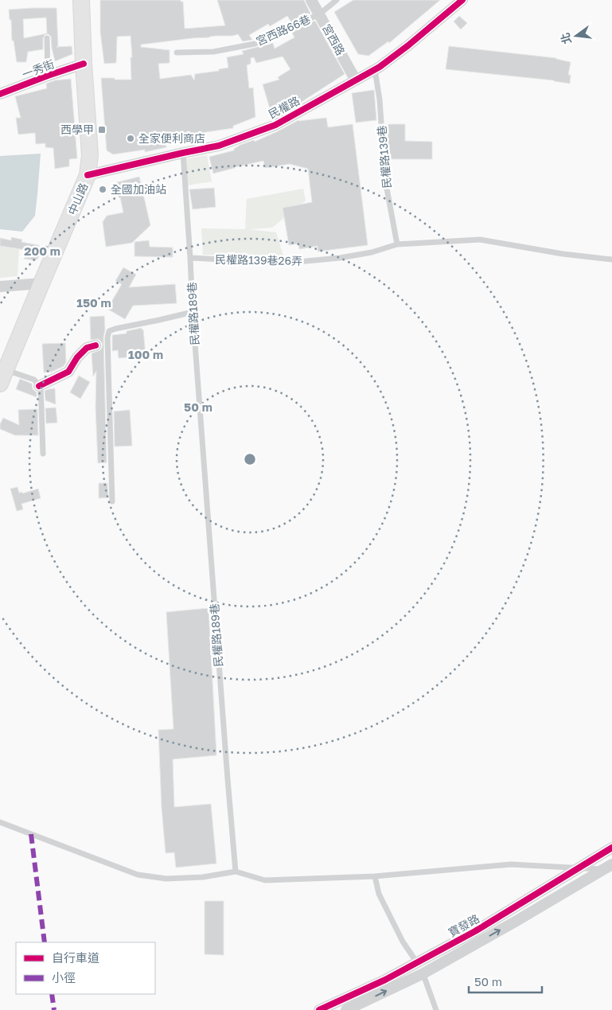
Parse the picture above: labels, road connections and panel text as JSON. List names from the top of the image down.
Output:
{
  "streets": {
    "main road": ["中山路"],
    "street": [
      "宮西路",
      "一秀街",
      "民權路",
      "寶發路"
    ],
    "lane": [
      "宮西路66巷",
      "民權路139巷",
      "民權路139巷26弄",
      "民權路189巷"
    ]
  },
  "crossings": [
    ["宮西路66巷", "宮西路"],
    ["宮西路", "民權路"],
    ["一秀街", "中山路"],
    ["民權路", "民權路139巷"],
    ["民權路", "中山路"],
    ["民權路", "民權路189巷"],
    ["民權路139巷", "民權路139巷26弄"],
    ["民權路139巷26弄", "民權路189巷"]
  ],
  "places": {
    "transit": ["西學甲"],
    "other": ["全家便利商店", "全國加油站"]
  },
  "legend": ["自行車道", "小徑"],
  "scale_bar": "50 m",
  "north": "left",
  "rings": [
    "200 m",
    "150 m",
    "100 m",
    "50 m"
  ]
}
